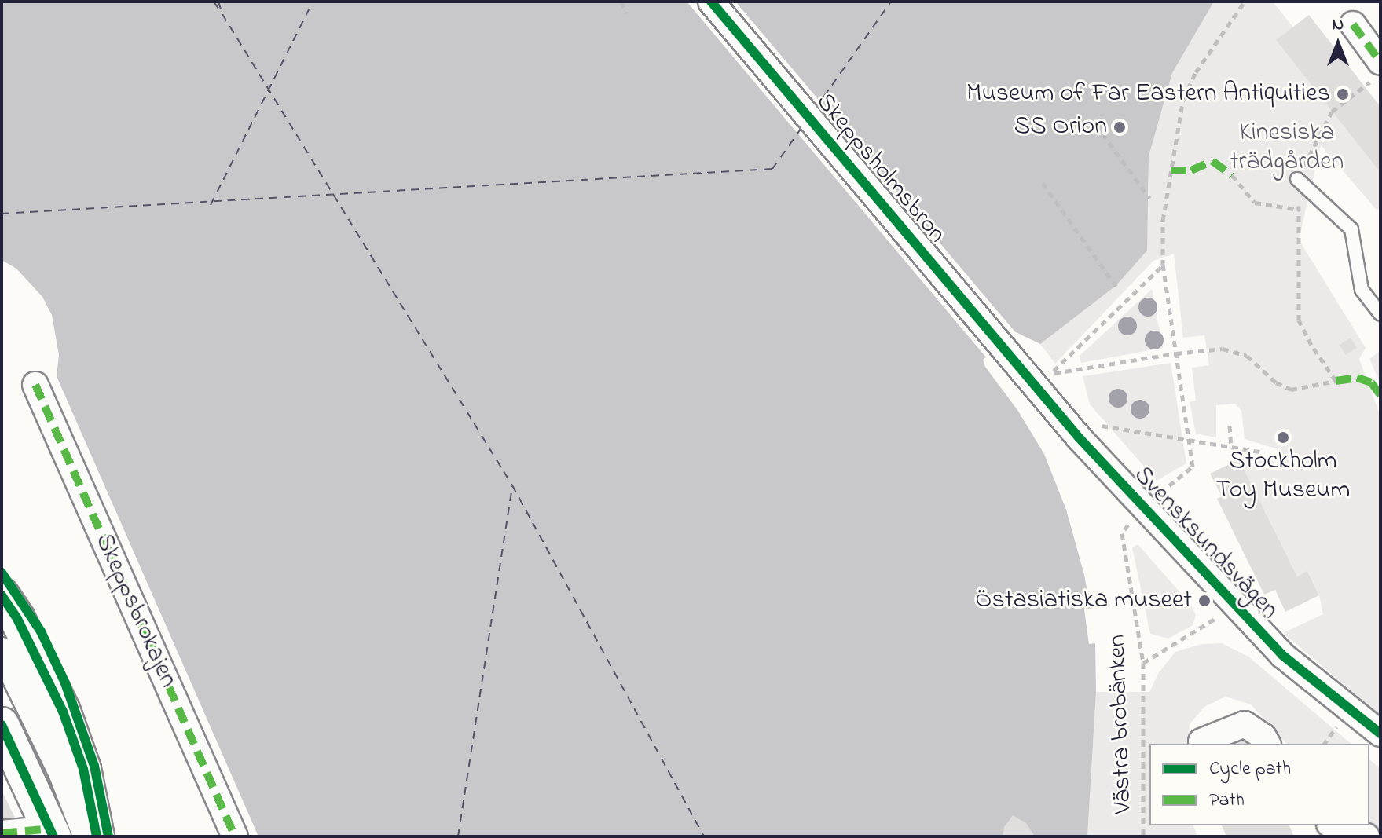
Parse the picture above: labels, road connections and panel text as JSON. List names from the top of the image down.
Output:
{
  "streets": {
    "street": ["Skeppsholmsbron", "Svensksundsvägen", "Skeppsbrokajen"],
    "path": ["Västra brobänken"]
  },
  "crossings": [
    ["Skeppsholmsbron", "Svensksundsvägen"],
    ["Svensksundsvägen", "Västra brobänken"]
  ],
  "parks": ["Kinesiska trädgården"],
  "places": [
    "Museum of Far Eastern Antiquities",
    "SS Orion",
    "Stockholm Toy Museum",
    "Östasiatiska museet"
  ],
  "legend": ["Cycle path", "Path"],
  "north": "top"
}
